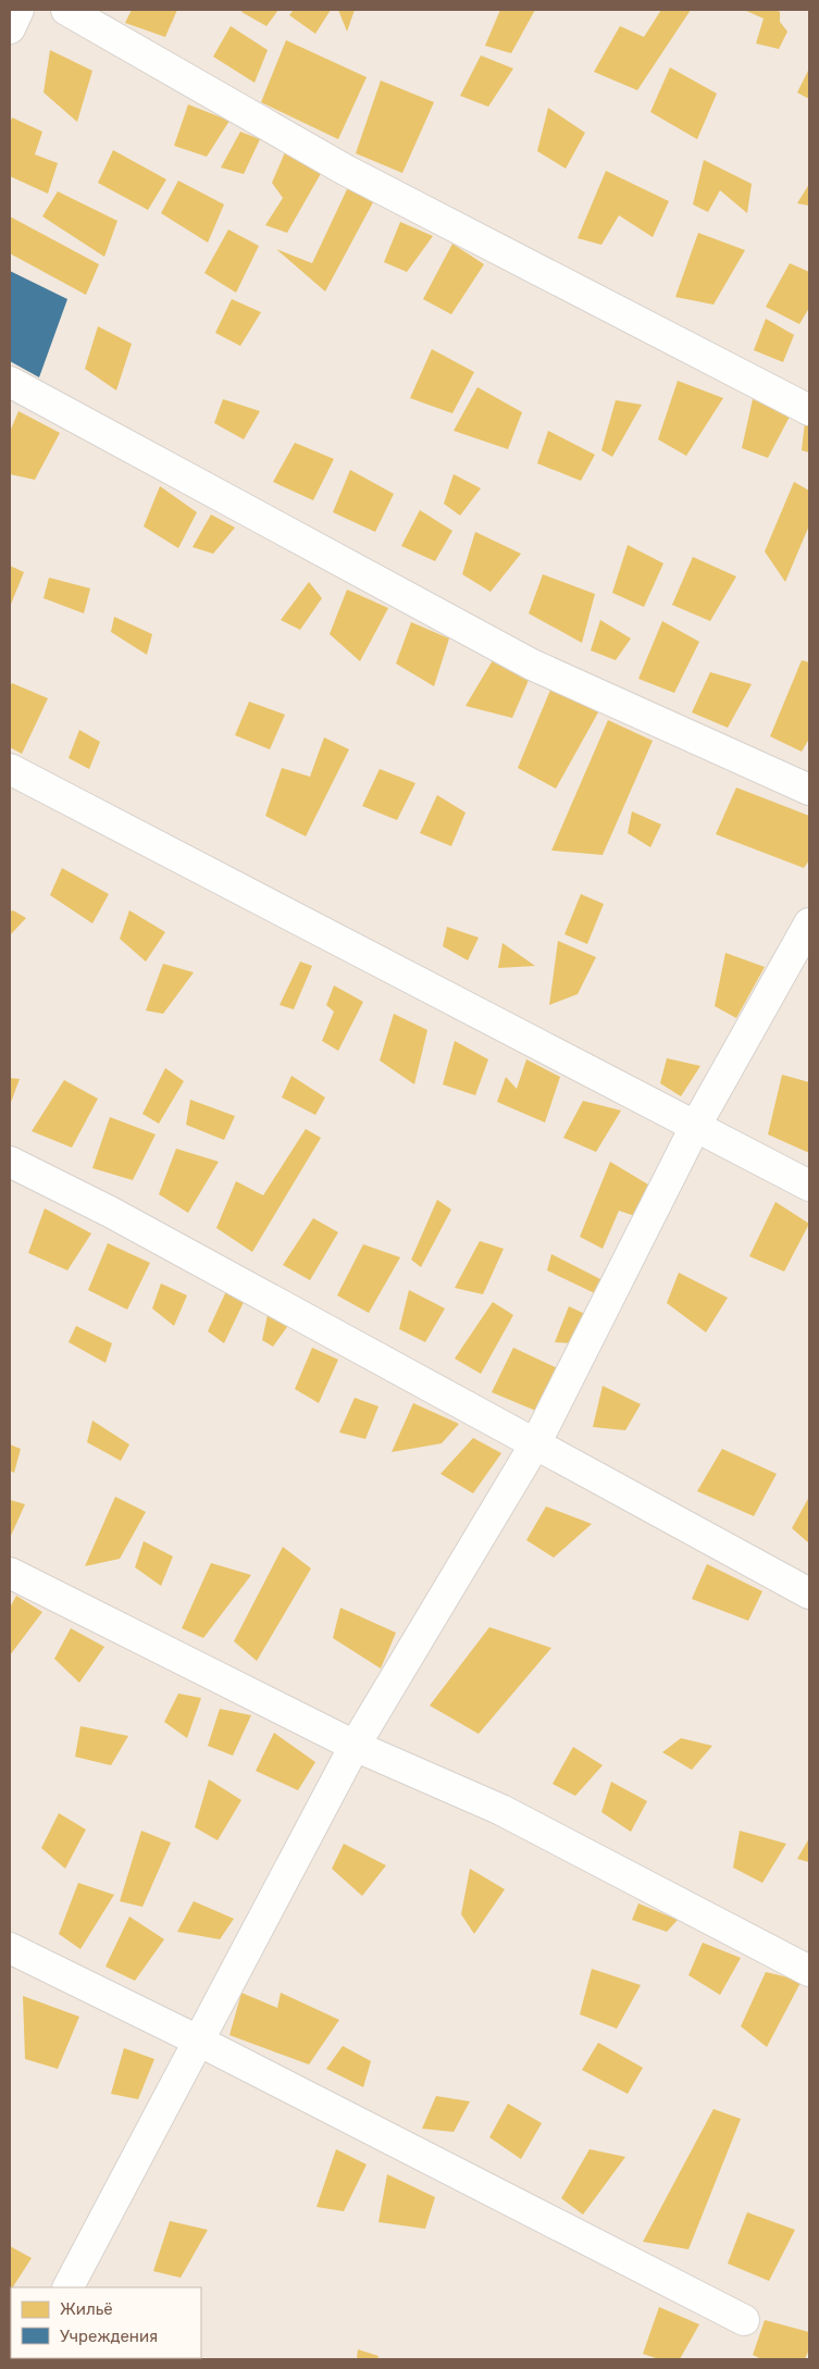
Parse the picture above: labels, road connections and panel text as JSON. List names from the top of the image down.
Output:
{
  "legend": ["Жильё", "Учреждения"]
}
